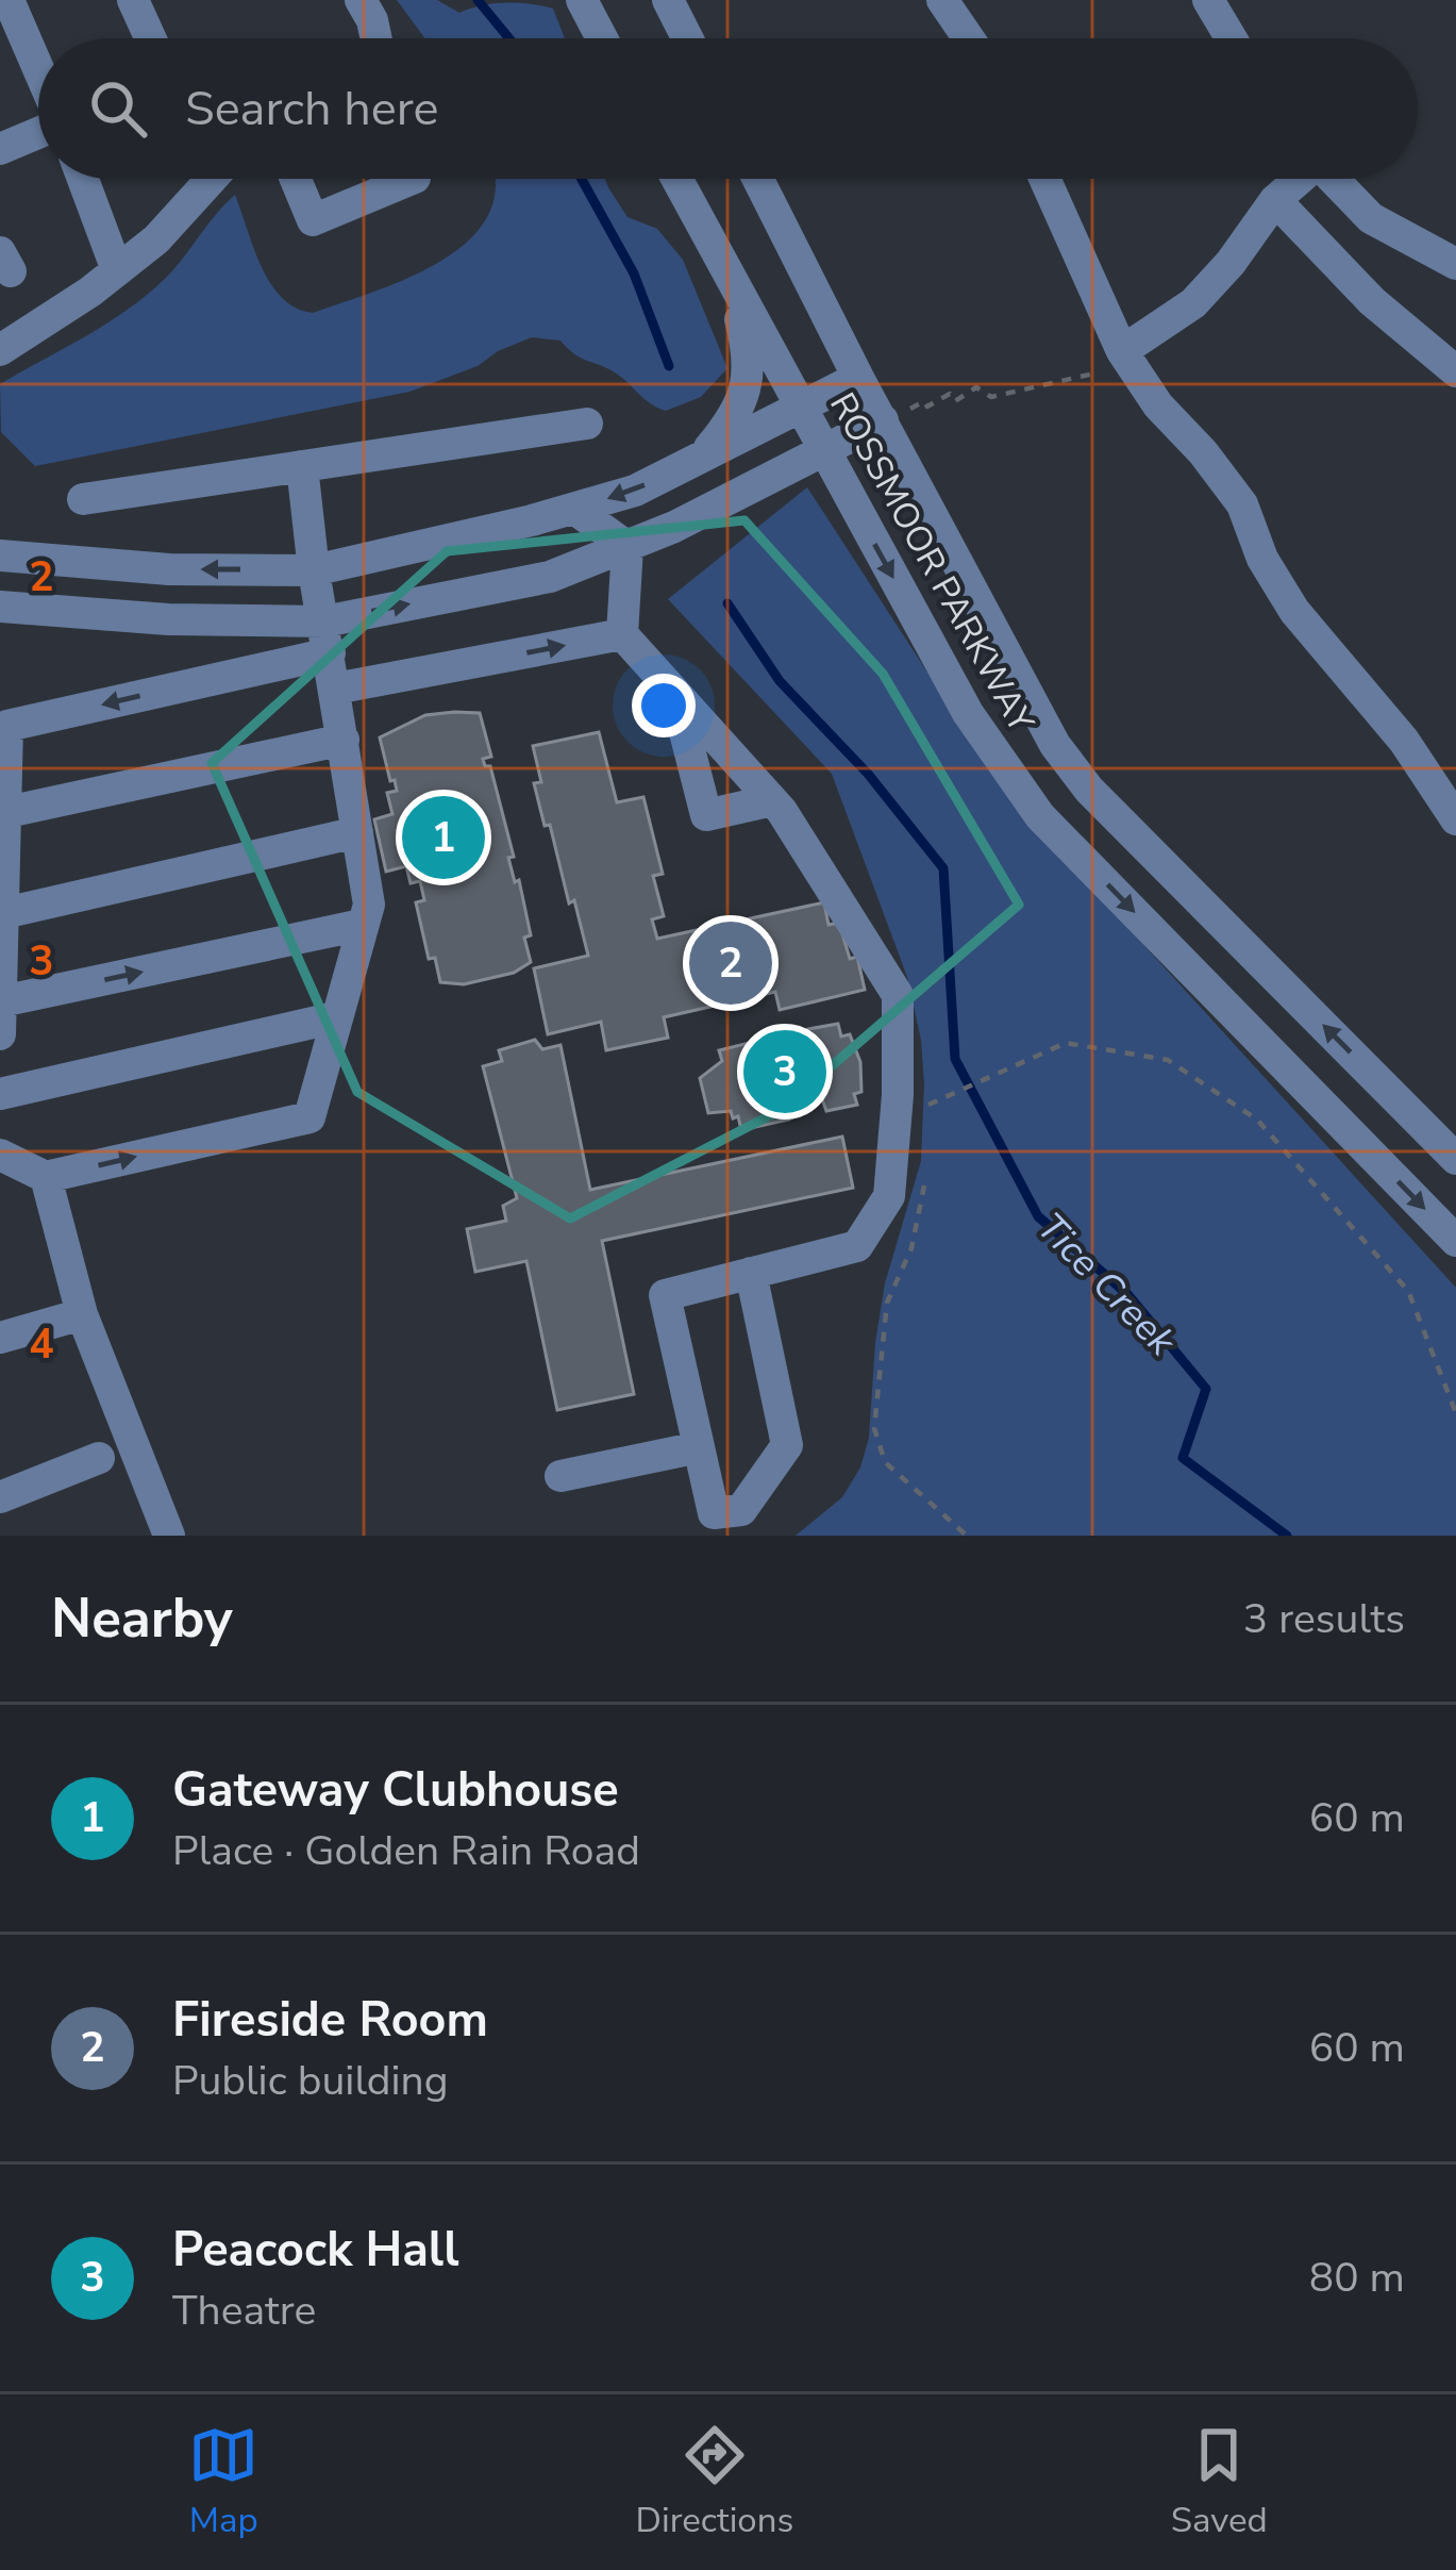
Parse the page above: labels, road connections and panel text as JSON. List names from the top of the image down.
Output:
{
  "streets": {
    "street": ["ROSSMOOR PARKWAY"]
  },
  "water": ["Tice Creek"],
  "page": {
    "search": "Search here",
    "pins": ["1", "2", "3"],
    "heading": ["Nearby", "3 results"],
    "list": [
      {
        "mark": "1",
        "name": "Gateway Clubhouse",
        "note": "Place · Golden Rain Road",
        "value": "60 m"
      },
      {
        "mark": "2",
        "name": "Fireside Room",
        "note": "Public building",
        "value": "60 m"
      },
      {
        "mark": "3",
        "name": "Peacock Hall",
        "note": "Theatre",
        "value": "80 m"
      }
    ],
    "nav": ["Map", "Directions", "Saved"]
  },
  "grid": {
    "rows": ["2", "3", "4"]
  }
}
